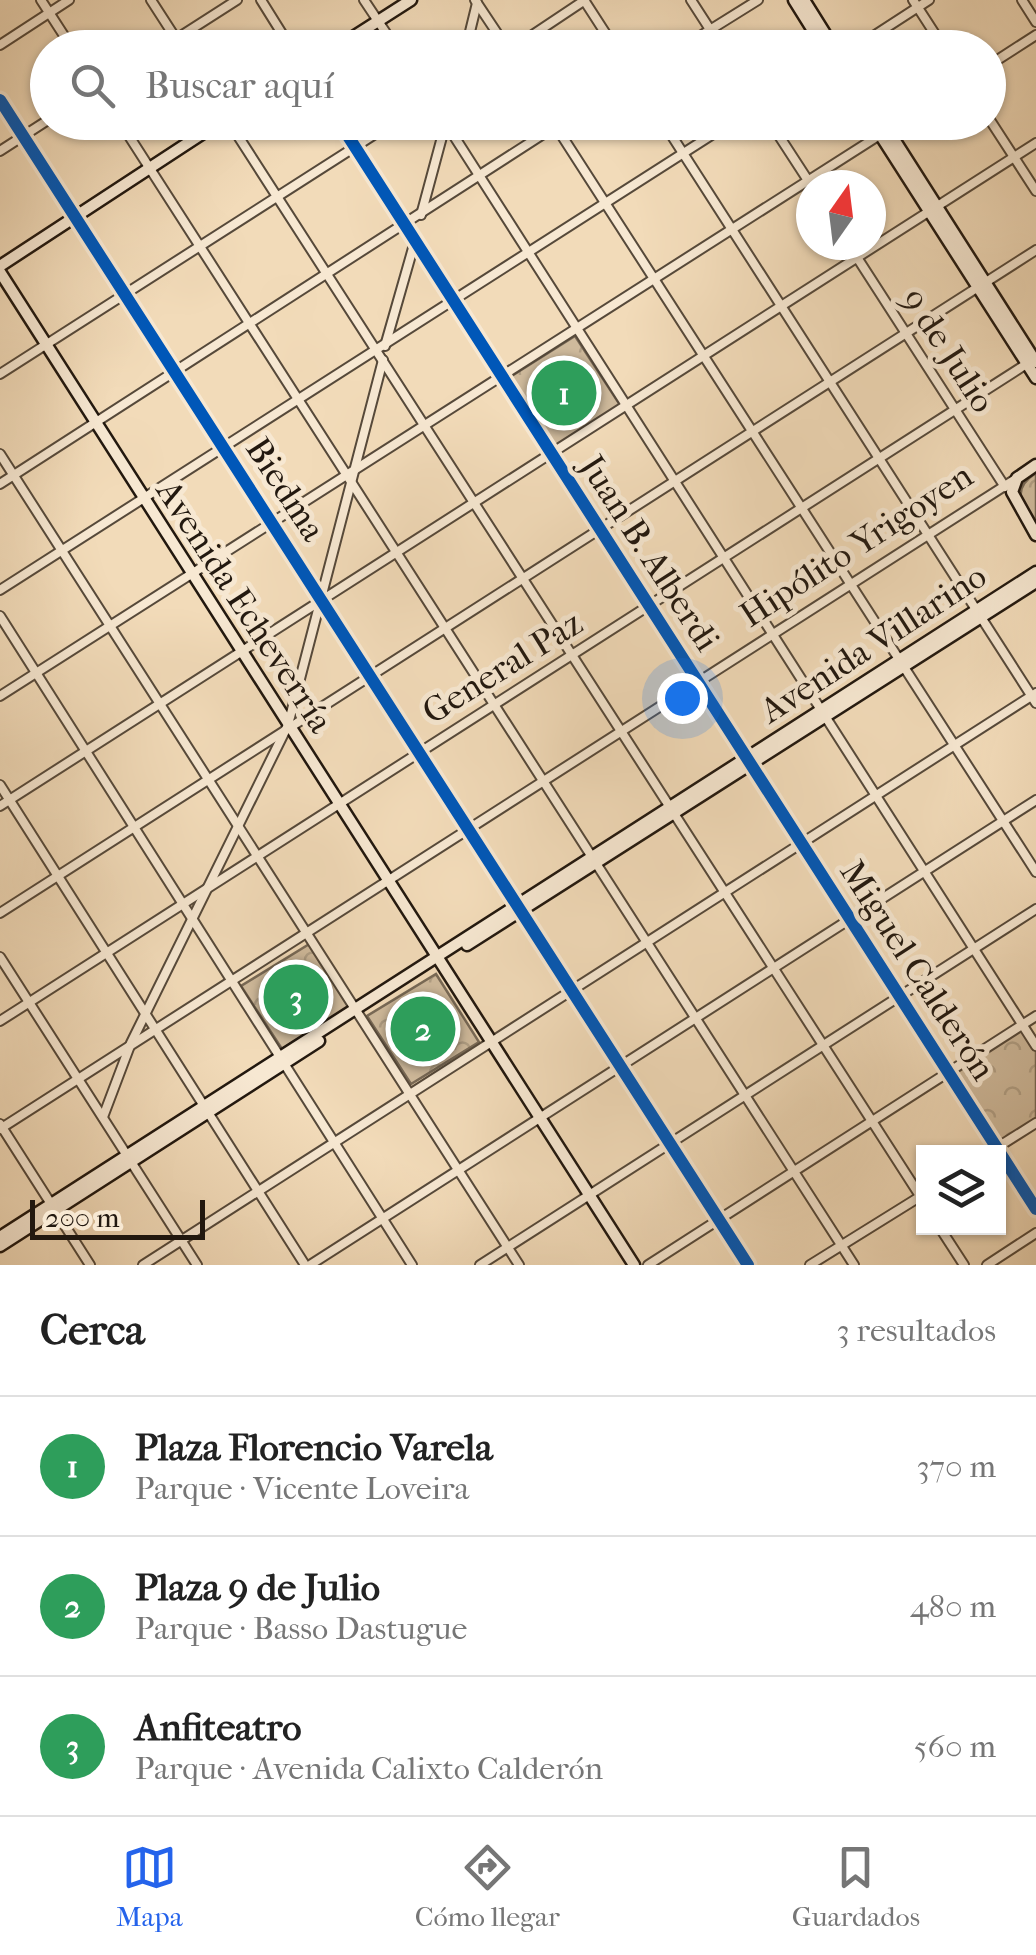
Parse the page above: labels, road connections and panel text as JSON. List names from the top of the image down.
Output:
{
  "streets": {
    "main road": [
      "9 de Julio",
      "Hipólito Yrigoyen",
      "Avenida Echeverría",
      "Avenida Villarino"
    ],
    "street": [
      "Biedma",
      "Juan B. Alberdi",
      "General Paz",
      "Miguel Calderón"
    ]
  },
  "crossings": [
    ["9 de Julio", "Hipólito Yrigoyen"],
    ["9 de Julio", "General Paz"],
    ["Biedma", "Hipólito Yrigoyen"],
    ["Biedma", "Avenida Villarino"],
    ["Biedma", "General Paz"],
    ["Hipólito Yrigoyen", "Juan B. Alberdi"],
    ["Hipólito Yrigoyen", "Avenida Echeverría"],
    ["Juan B. Alberdi", "Avenida Villarino"],
    ["Juan B. Alberdi", "General Paz"],
    ["Juan B. Alberdi", "Miguel Calderón"],
    ["Avenida Echeverría", "Avenida Villarino"],
    ["Avenida Echeverría", "General Paz"],
    ["Avenida Villarino", "Miguel Calderón"]
  ],
  "scale_bar": "200 m",
  "north": "top",
  "page": {
    "search": "Buscar aquí",
    "pins": ["1", "3", "2"],
    "scale": "200 m",
    "heading": ["Cerca", "3 resultados"],
    "list": [
      {
        "mark": "1",
        "name": "Plaza Florencio Varela",
        "note": "Parque · Vicente Loveira",
        "value": "370 m"
      },
      {
        "mark": "2",
        "name": "Plaza 9 de Julio",
        "note": "Parque · Basso Dastugue",
        "value": "480 m"
      },
      {
        "mark": "3",
        "name": "Anfiteatro",
        "note": "Parque · Avenida Calixto Calderón",
        "value": "560 m"
      }
    ],
    "nav": ["Mapa", "Cómo llegar", "Guardados"]
  }
}
